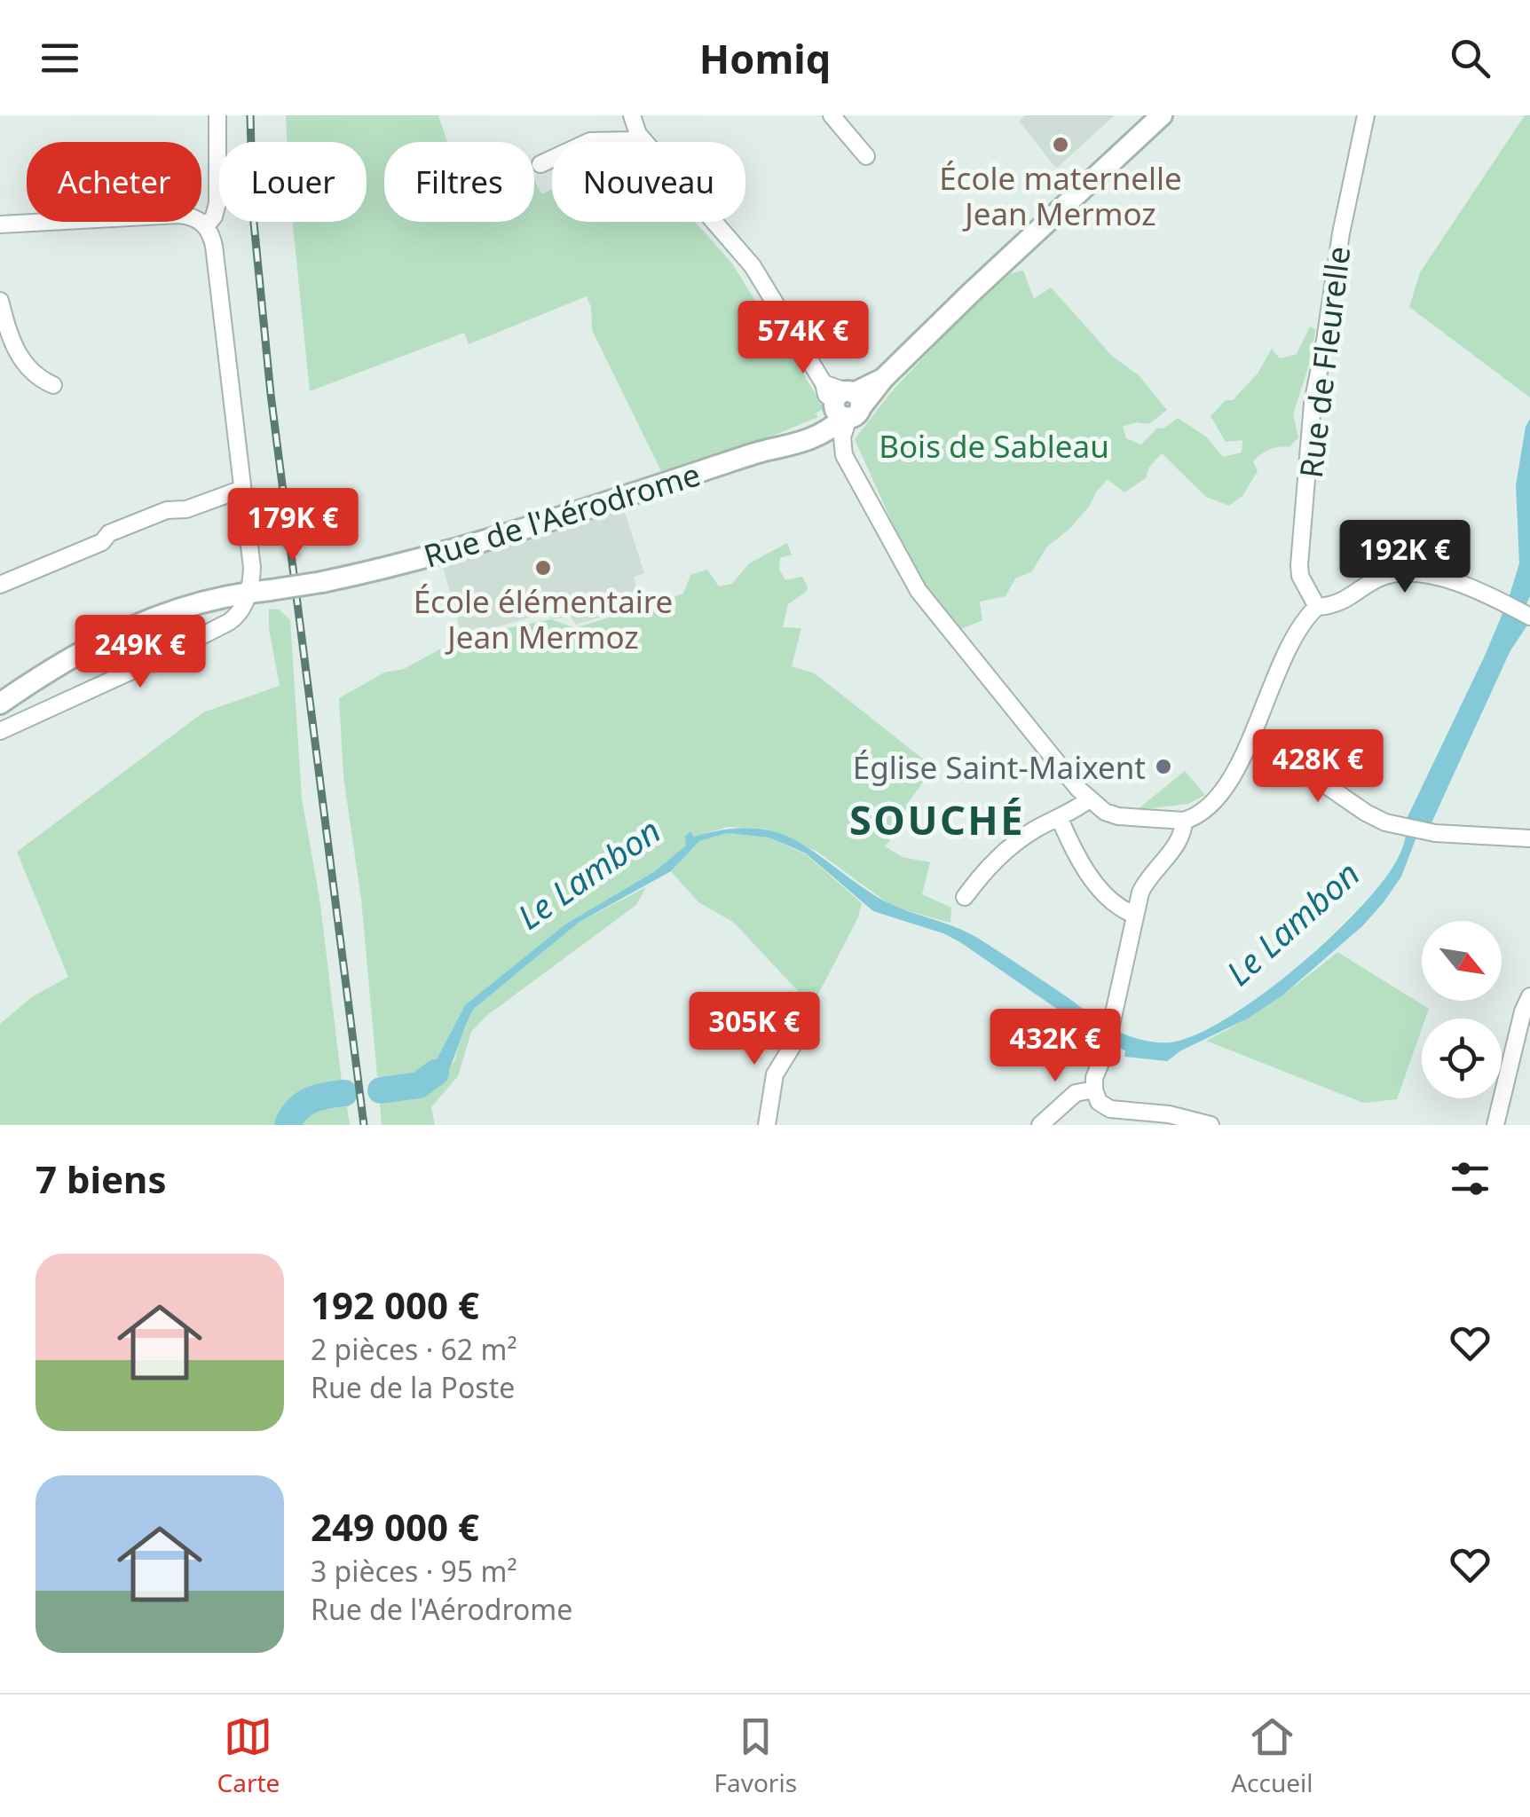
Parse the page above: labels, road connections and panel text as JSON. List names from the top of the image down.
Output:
{
  "streets": {
    "street": ["Rue de Fleurelle", "Rue de l'Aérodrome"]
  },
  "districts": ["SOUCHÉ"],
  "water": ["Le Lambon"],
  "parks": ["Bois de Sableau"],
  "places": ["École maternelle Jean Mermoz", "École élémentaire Jean Mermoz", "Église Saint-Maixent"],
  "north": "bottom right",
  "page": {
    "header": "Homiq",
    "chip": [
      "Acheter",
      "Louer",
      "Filtres",
      "Nouveau"
    ],
    "price": [
      "574K €",
      "179K €",
      "192K €",
      "249K €",
      "428K €",
      "305K €",
      "432K €"
    ],
    "heading": "7 biens",
    "list": [
      {
        "name": "192 000 €",
        "note": "2 pièces · 62 m² · Rue de la Poste"
      },
      {
        "name": "249 000 €",
        "note": "3 pièces · 95 m² · Rue de l'Aérodrome"
      }
    ],
    "tabs": ["Carte", "Favoris", "Accueil"]
  }
}
